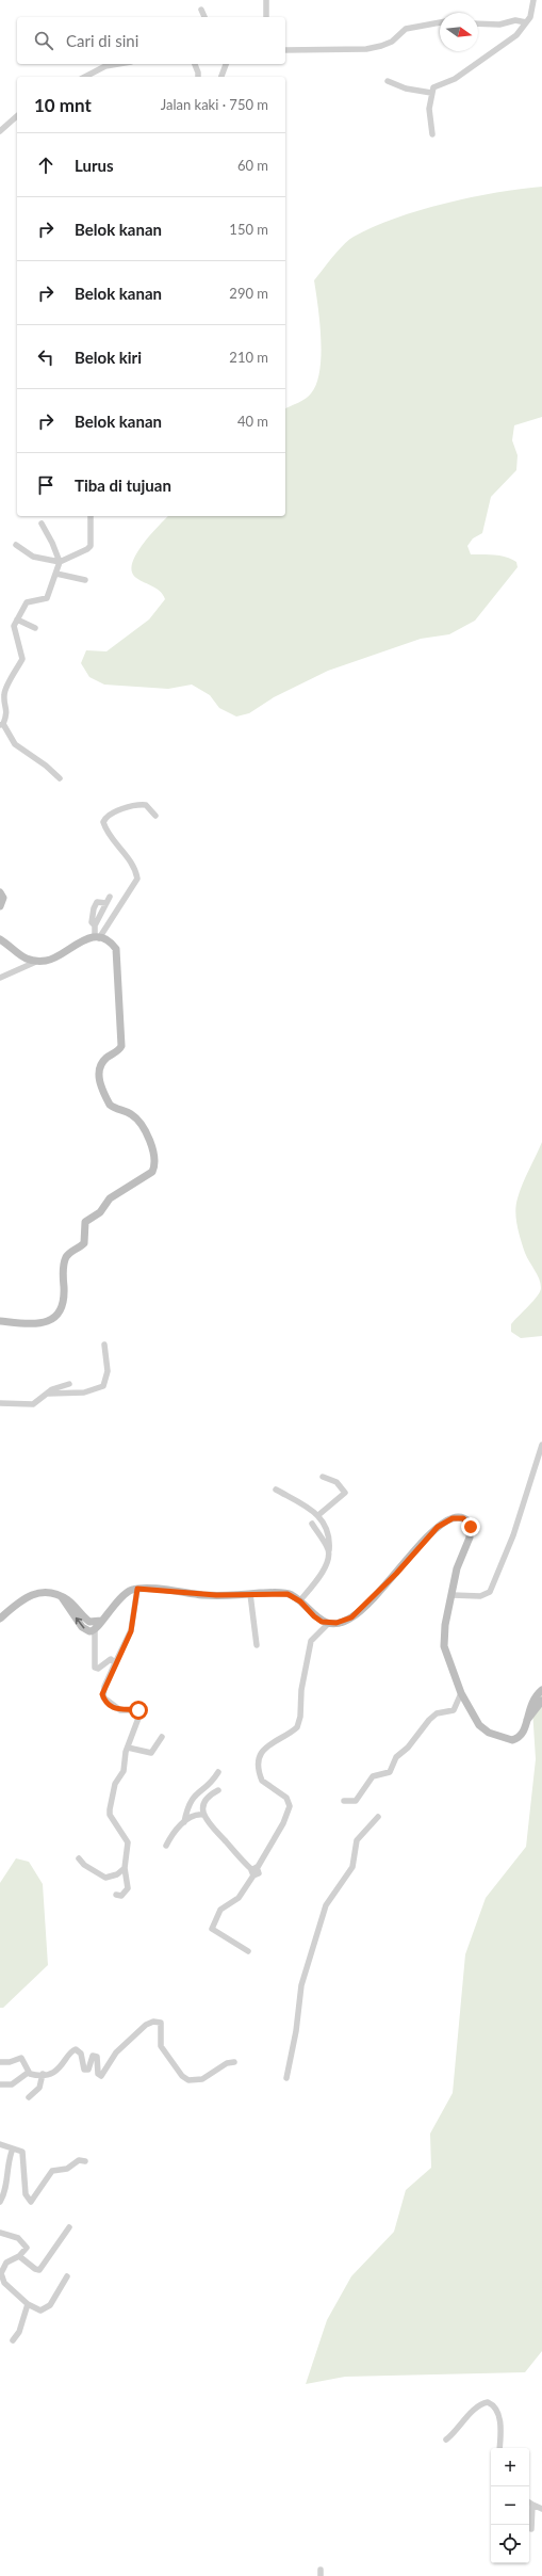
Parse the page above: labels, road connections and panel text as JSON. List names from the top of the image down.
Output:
{
  "north": "right",
  "page": {
    "search": "Cari di sini",
    "heading": ["10 mnt", "Jalan kaki · 750 m"],
    "list": [
      ["Lurus", "60 m"],
      ["Belok kanan", "150 m"],
      ["Belok kanan", "290 m"],
      ["Belok kiri", "210 m"],
      ["Belok kanan", "40 m"],
      "Tiba di tujuan"
    ],
    "map_buttons": ["+", "−"]
  }
}
